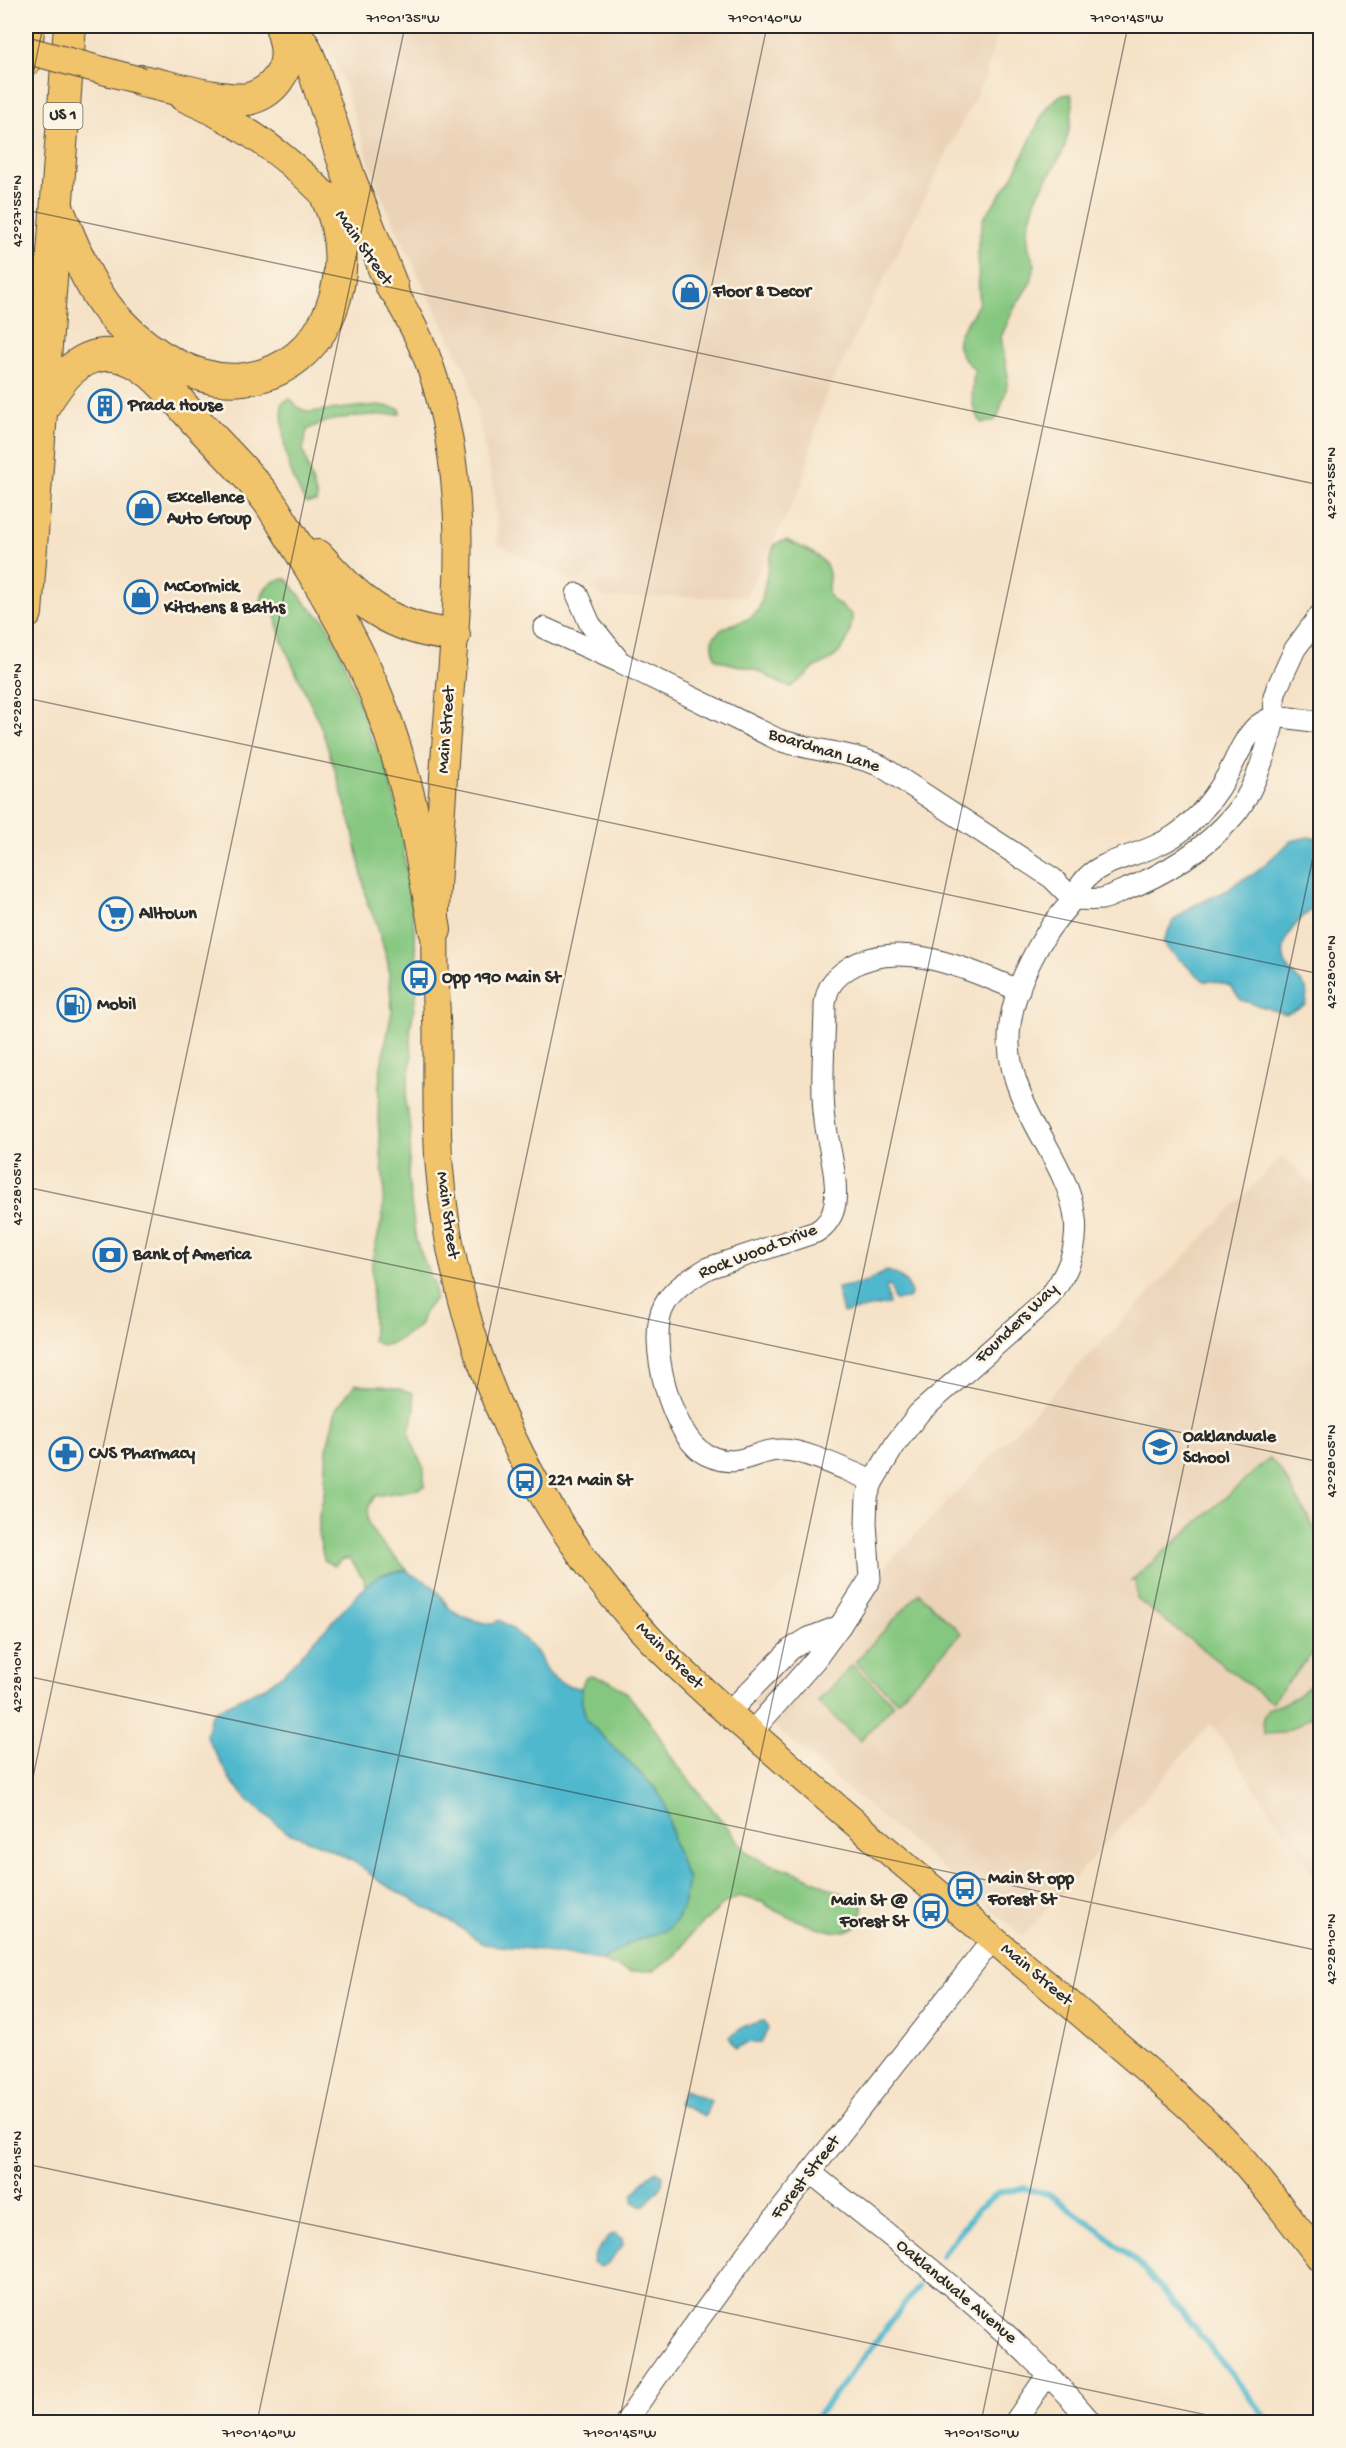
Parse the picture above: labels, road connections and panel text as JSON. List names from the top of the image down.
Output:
{
  "streets": {
    "highway": ["US 1"],
    "main road": ["Main Street"],
    "street": [
      "Boardman Lane",
      "Rock Wood Drive",
      "Founders Way",
      "Forest Street",
      "Oaklandvale Avenue"
    ]
  },
  "crossings": [
    ["Main Street", "Founders Way"],
    ["Main Street", "Forest Street"],
    ["Boardman Lane", "Founders Way"],
    ["Rock Wood Drive", "Founders Way"],
    ["Forest Street", "Oaklandvale Avenue"]
  ],
  "places": {
    "shop": ["Floor & Decor", "Excellence Auto Group", "McCormick Kitchens & Baths"],
    "building": ["Prada House"],
    "supermarket": ["Alltown"],
    "bus stop": [
      "Opp 190 Main St",
      "221 Main St",
      "Main St opp Forest St",
      "Main St @ Forest St"
    ],
    "fuel station": ["Mobil"],
    "bank": ["Bank of America"],
    "school or university": ["Oaklandvale School"],
    "pharmacy": ["CVS Pharmacy"]
  },
  "coordinates": [
    "71°01'35\"W",
    "71°01'40\"W",
    "71°01'45\"W",
    "42°27'55\"N",
    "42°28'00\"N",
    "42°28'05\"N",
    "42°28'10\"N",
    "42°28'15\"N",
    "71°01'50\"W"
  ]
}
